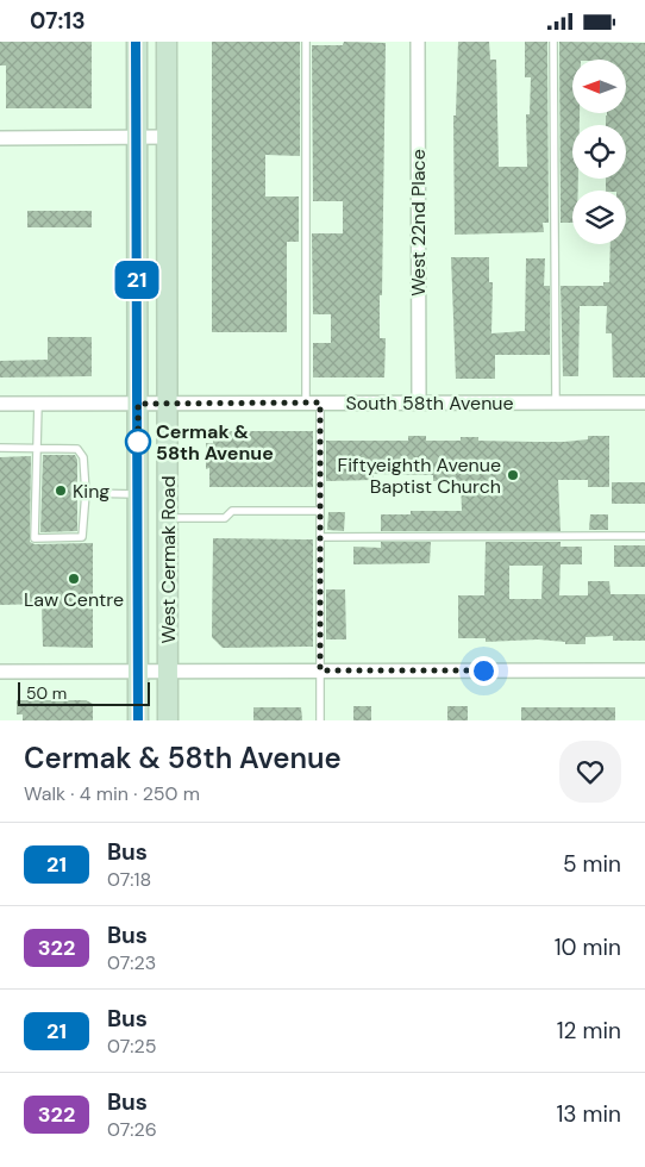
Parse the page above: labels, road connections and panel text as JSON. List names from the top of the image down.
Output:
{
  "streets": {
    "main road": ["West Cermak Road"],
    "street": ["West 22nd Place", "South 58th Avenue"]
  },
  "crossings": [
    ["West 22nd Place", "South 58th Avenue"],
    ["South 58th Avenue", "West Cermak Road"]
  ],
  "places": [
    "Cermak & 58th Avenue",
    "Fiftyeighth Avenue Baptist Church",
    "King",
    "Law Centre"
  ],
  "lines": ["bus line 21"],
  "scale_bar": "50 m",
  "north": "left",
  "page": {
    "status": "07:13",
    "on_map": "21",
    "scale": "50 m",
    "heading": ["Cermak & 58th Avenue", "Walk · 4 min · 250 m"],
    "list": [
      {
        "mark": "21",
        "name": "Bus",
        "note": "07:18",
        "value": "5 min"
      },
      {
        "mark": "322",
        "name": "Bus",
        "note": "07:23",
        "value": "10 min"
      },
      {
        "mark": "21",
        "name": "Bus",
        "note": "07:25",
        "value": "12 min"
      },
      {
        "mark": "322",
        "name": "Bus",
        "note": "07:26",
        "value": "13 min"
      }
    ]
  }
}
